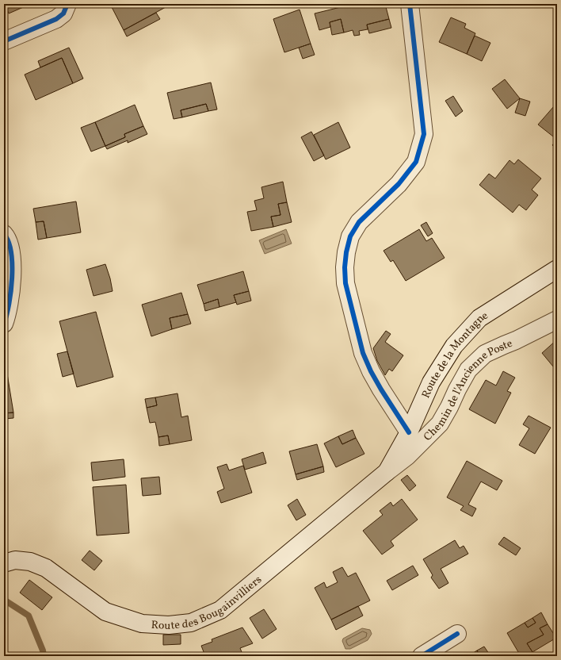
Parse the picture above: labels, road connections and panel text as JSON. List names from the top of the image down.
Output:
{
  "streets": {
    "street": ["Route de la Montagne", "Chemin de l'Ancienne Poste", "Route des Bougainvilliers"]
  },
  "crossings": [
    ["Route de la Montagne", "Chemin de l'Ancienne Poste"],
    ["Route de la Montagne", "Route des Bougainvilliers"],
    ["Chemin de l'Ancienne Poste", "Route des Bougainvilliers"]
  ]
}
